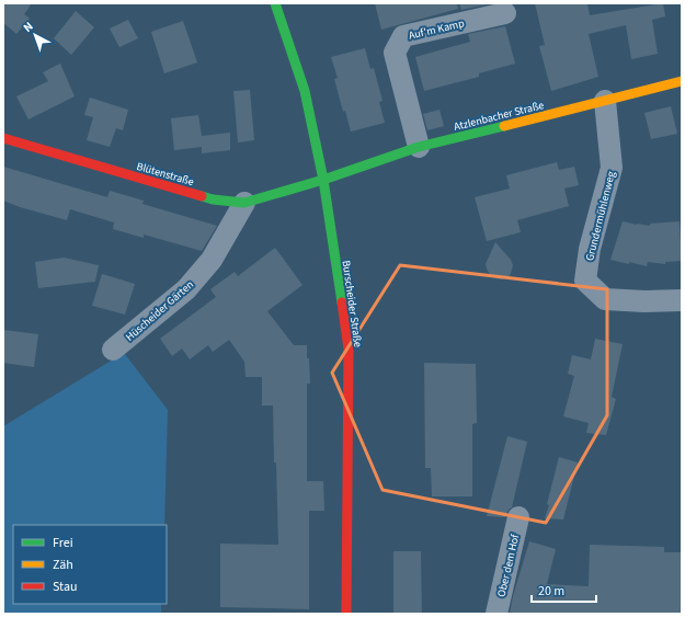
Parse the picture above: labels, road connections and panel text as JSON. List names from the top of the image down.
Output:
{
  "streets": {
    "street": [
      "Auf'm Kamp",
      "Atzlenbacher Straße",
      "Blütenstraße",
      "Grundermühlenweg",
      "Burscheider Straße",
      "Hüscheider Gärten",
      "Ober dem Hof"
    ]
  },
  "crossings": [
    ["Auf'm Kamp", "Atzlenbacher Straße"],
    ["Atzlenbacher Straße", "Blütenstraße"],
    ["Atzlenbacher Straße", "Grundermühlenweg"],
    ["Atzlenbacher Straße", "Burscheider Straße"],
    ["Blütenstraße", "Burscheider Straße"],
    ["Blütenstraße", "Hüscheider Gärten"]
  ],
  "legend": ["Frei", "Zäh", "Stau"],
  "scale_bar": "20 m",
  "north": "top left"
}
